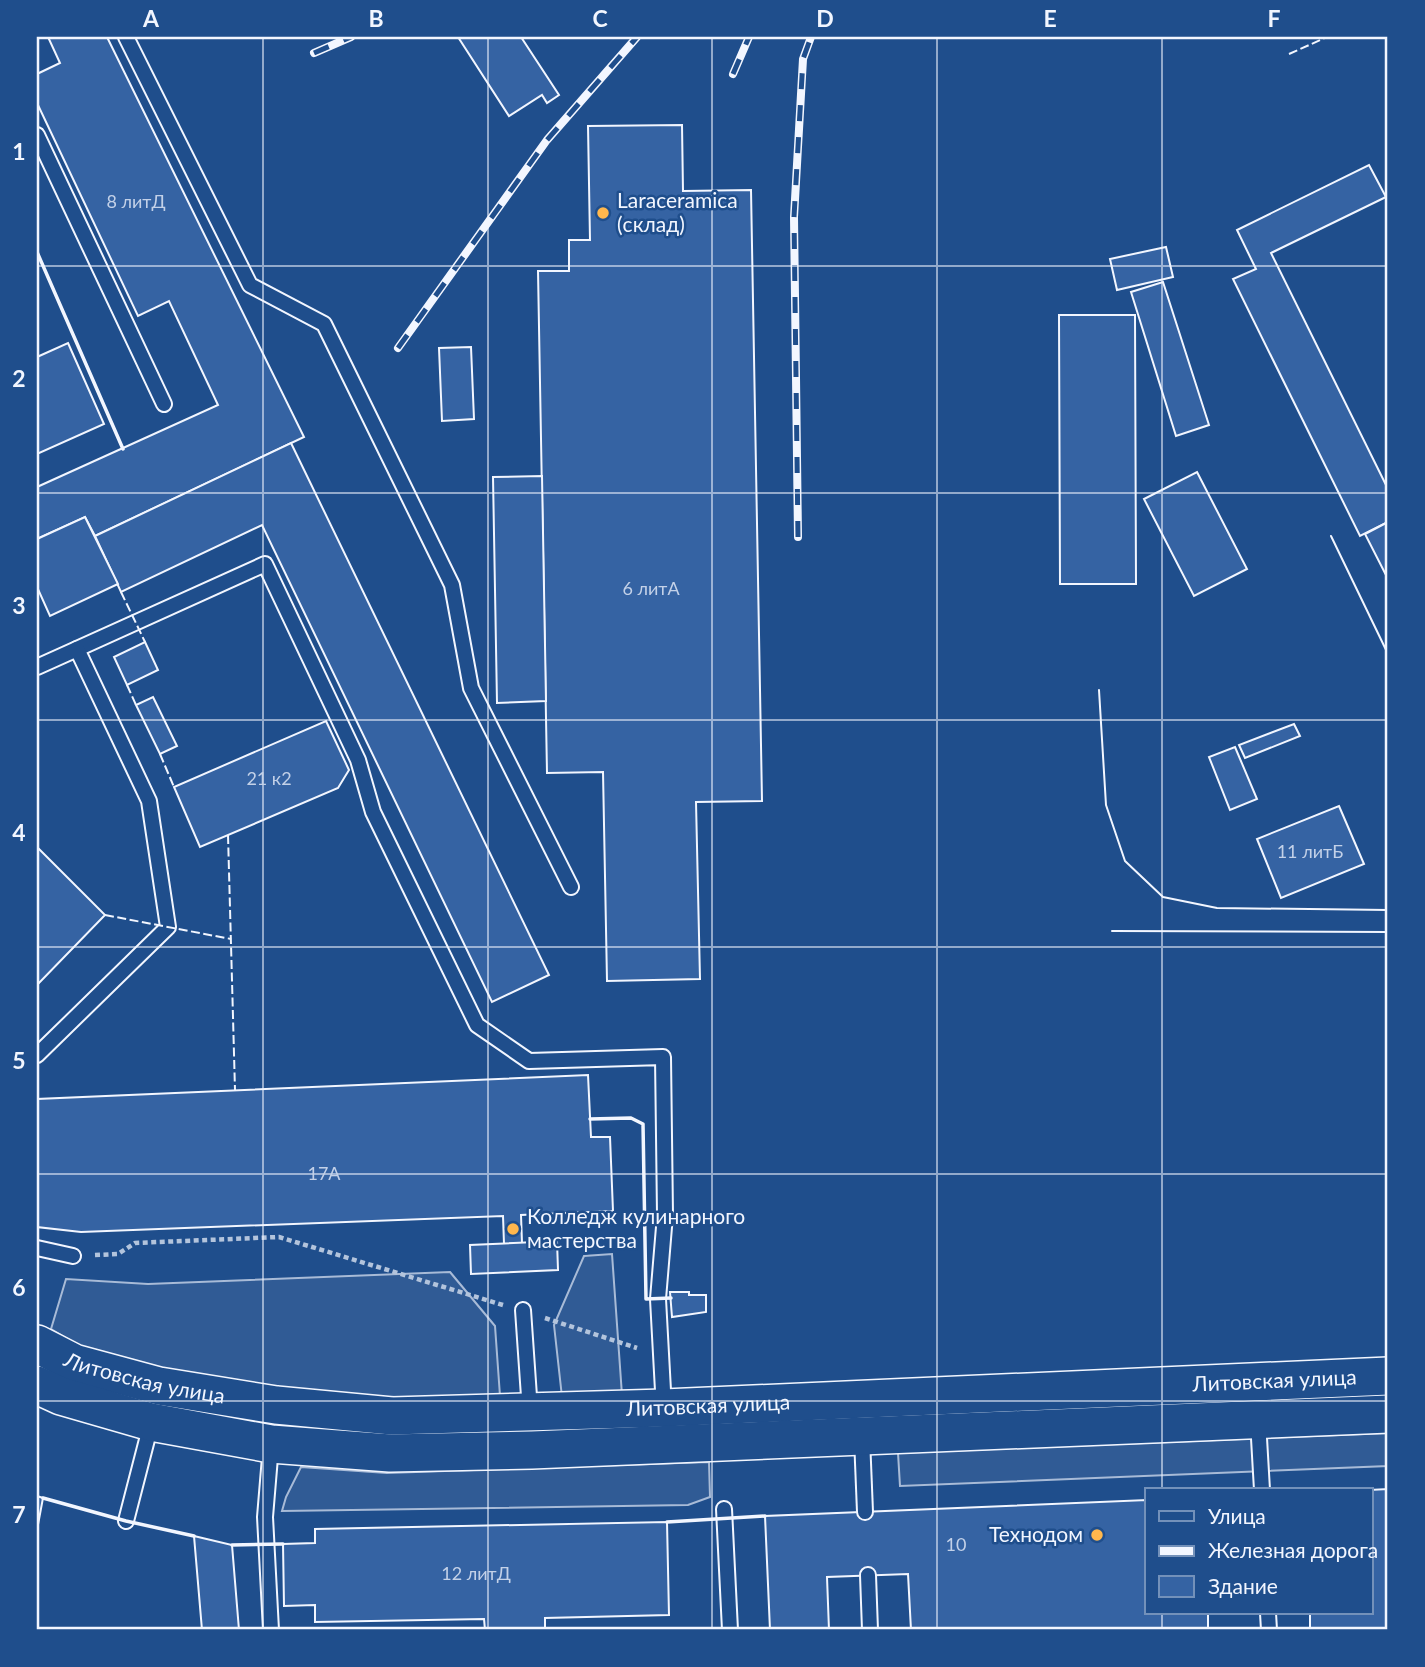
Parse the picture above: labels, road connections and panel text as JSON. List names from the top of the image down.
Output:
{
  "streets": {
    "street": ["Литовская улица"]
  },
  "places": ["Laraceramica (склад)", "Колледж кулинарного мастерства", "Технодом"],
  "house_numbers": [
    "8 литД",
    "6 литА",
    "21 к2",
    "11 литБ",
    "17А",
    "10",
    "12 литД"
  ],
  "legend": ["Улица", "Железная дорога", "Здание"],
  "grid": {
    "columns": [
      "A",
      "B",
      "C",
      "D",
      "E",
      "F"
    ],
    "rows": [
      "1",
      "2",
      "3",
      "4",
      "5",
      "6",
      "7"
    ]
  }
}
